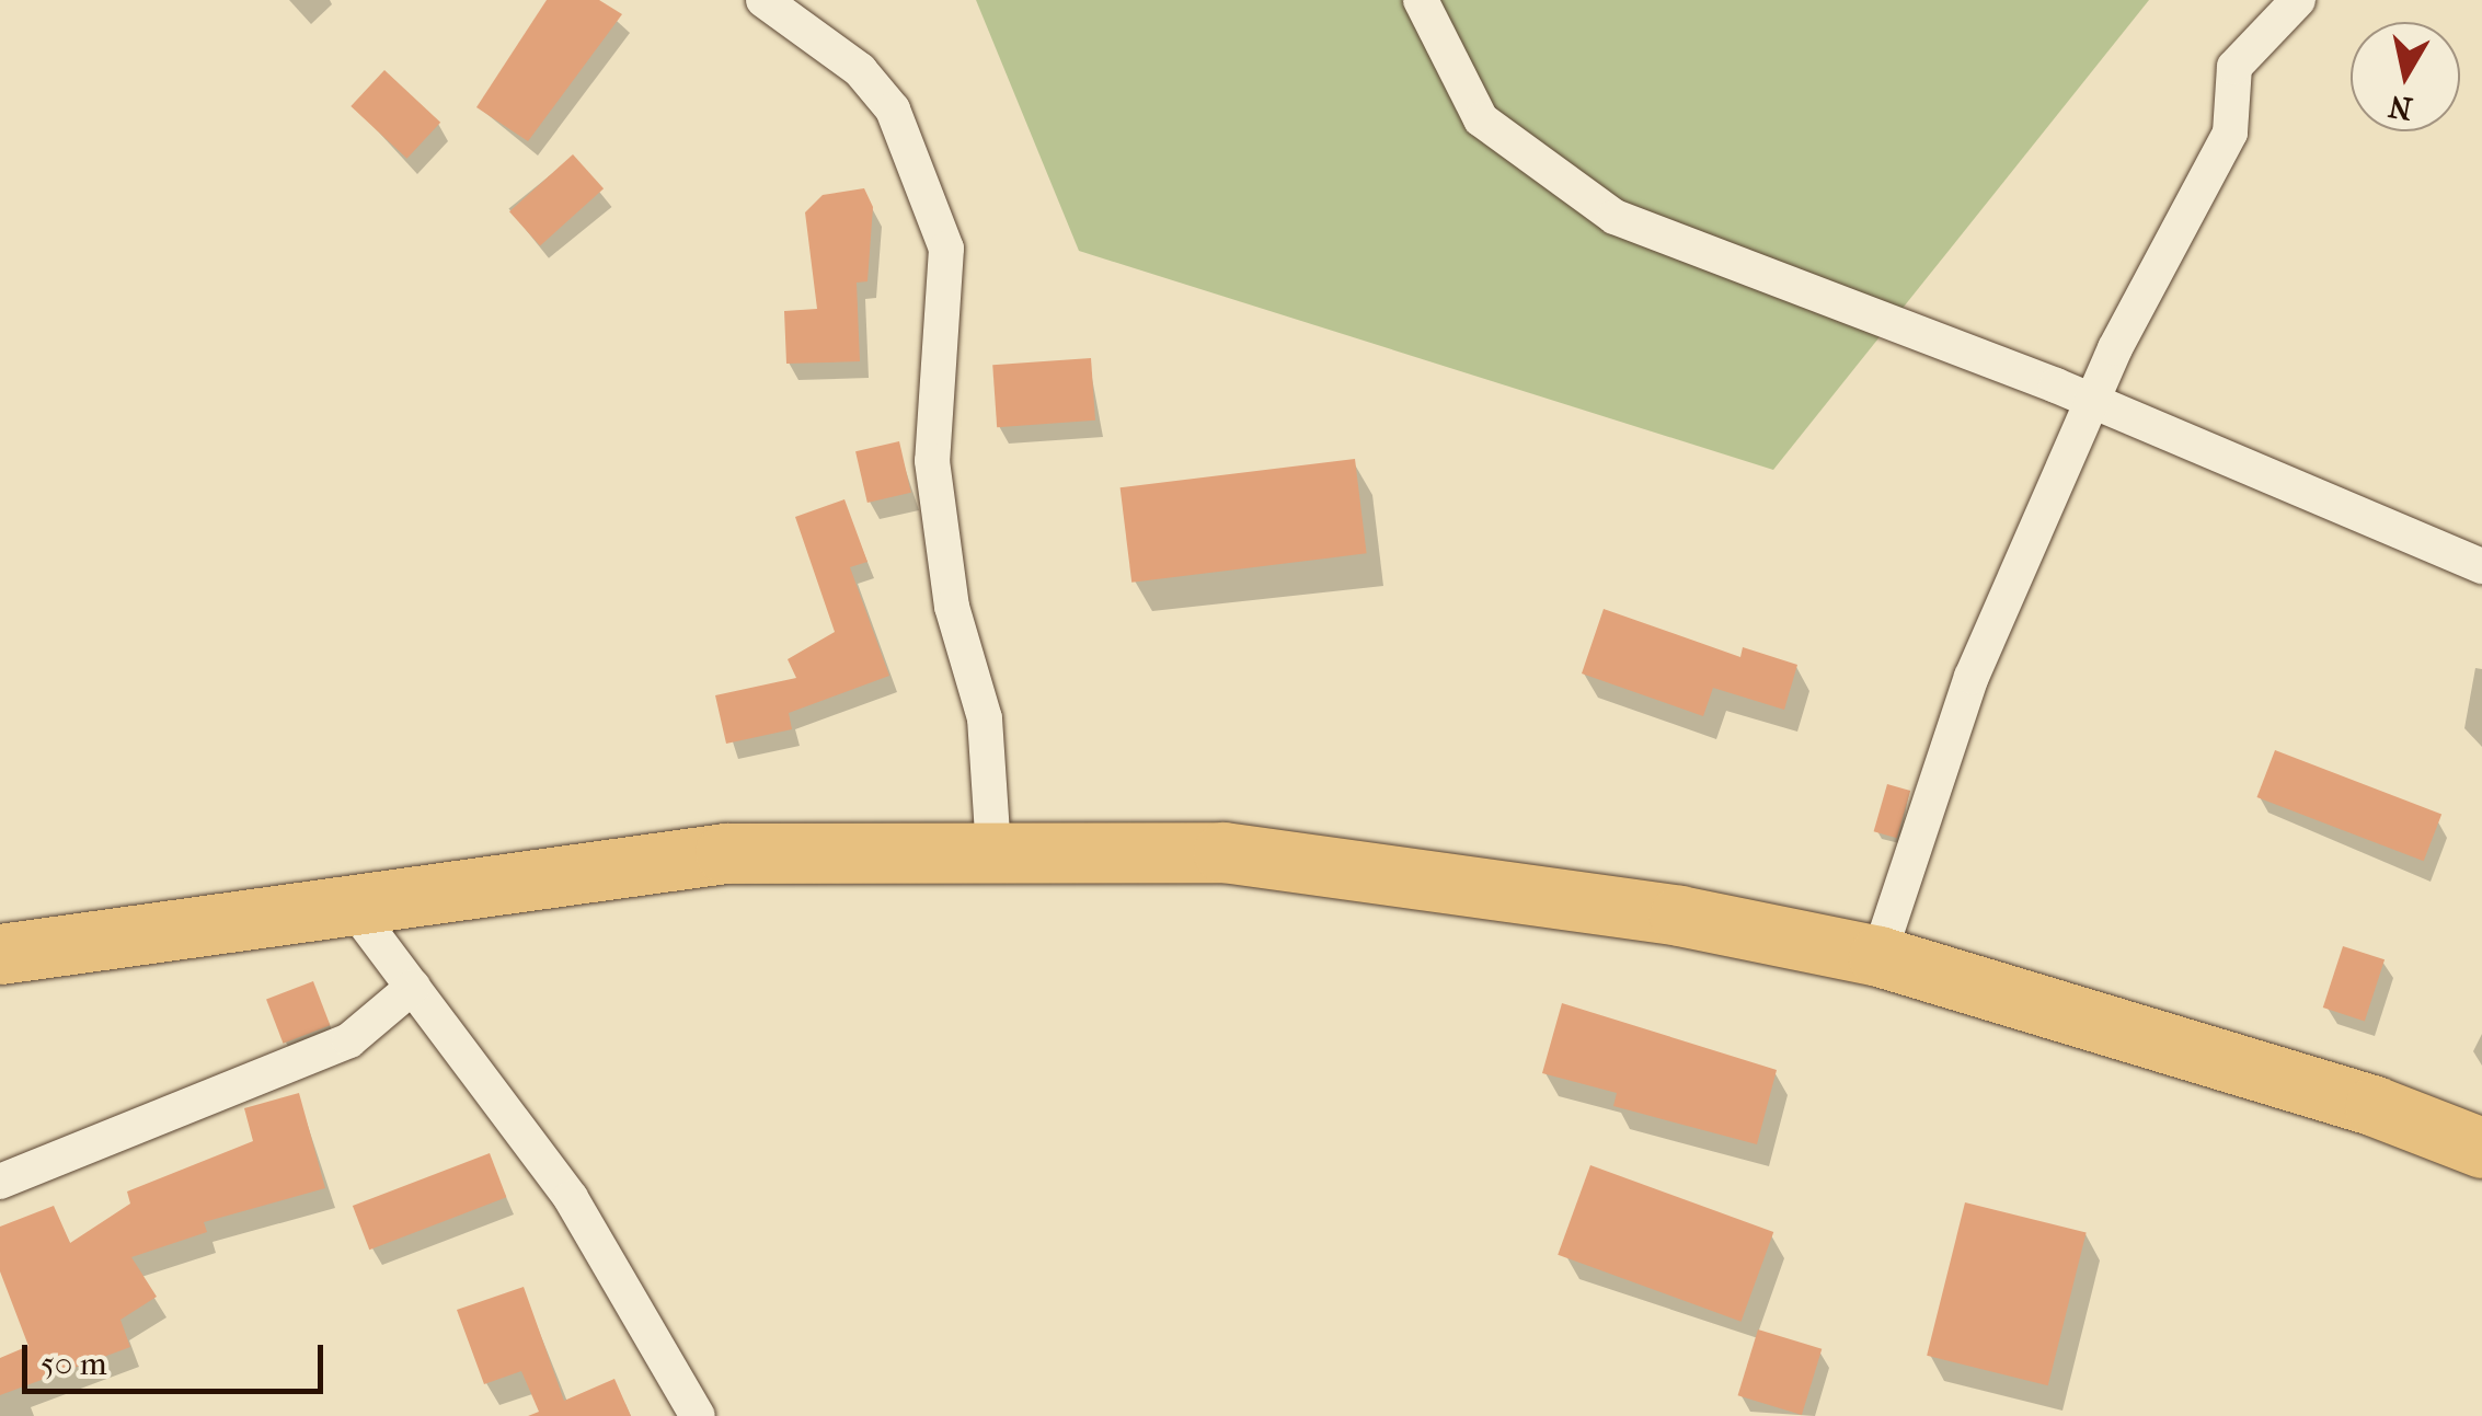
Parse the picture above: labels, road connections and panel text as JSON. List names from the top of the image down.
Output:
{
  "scale_bar": "50 m",
  "north": "bottom"
}
